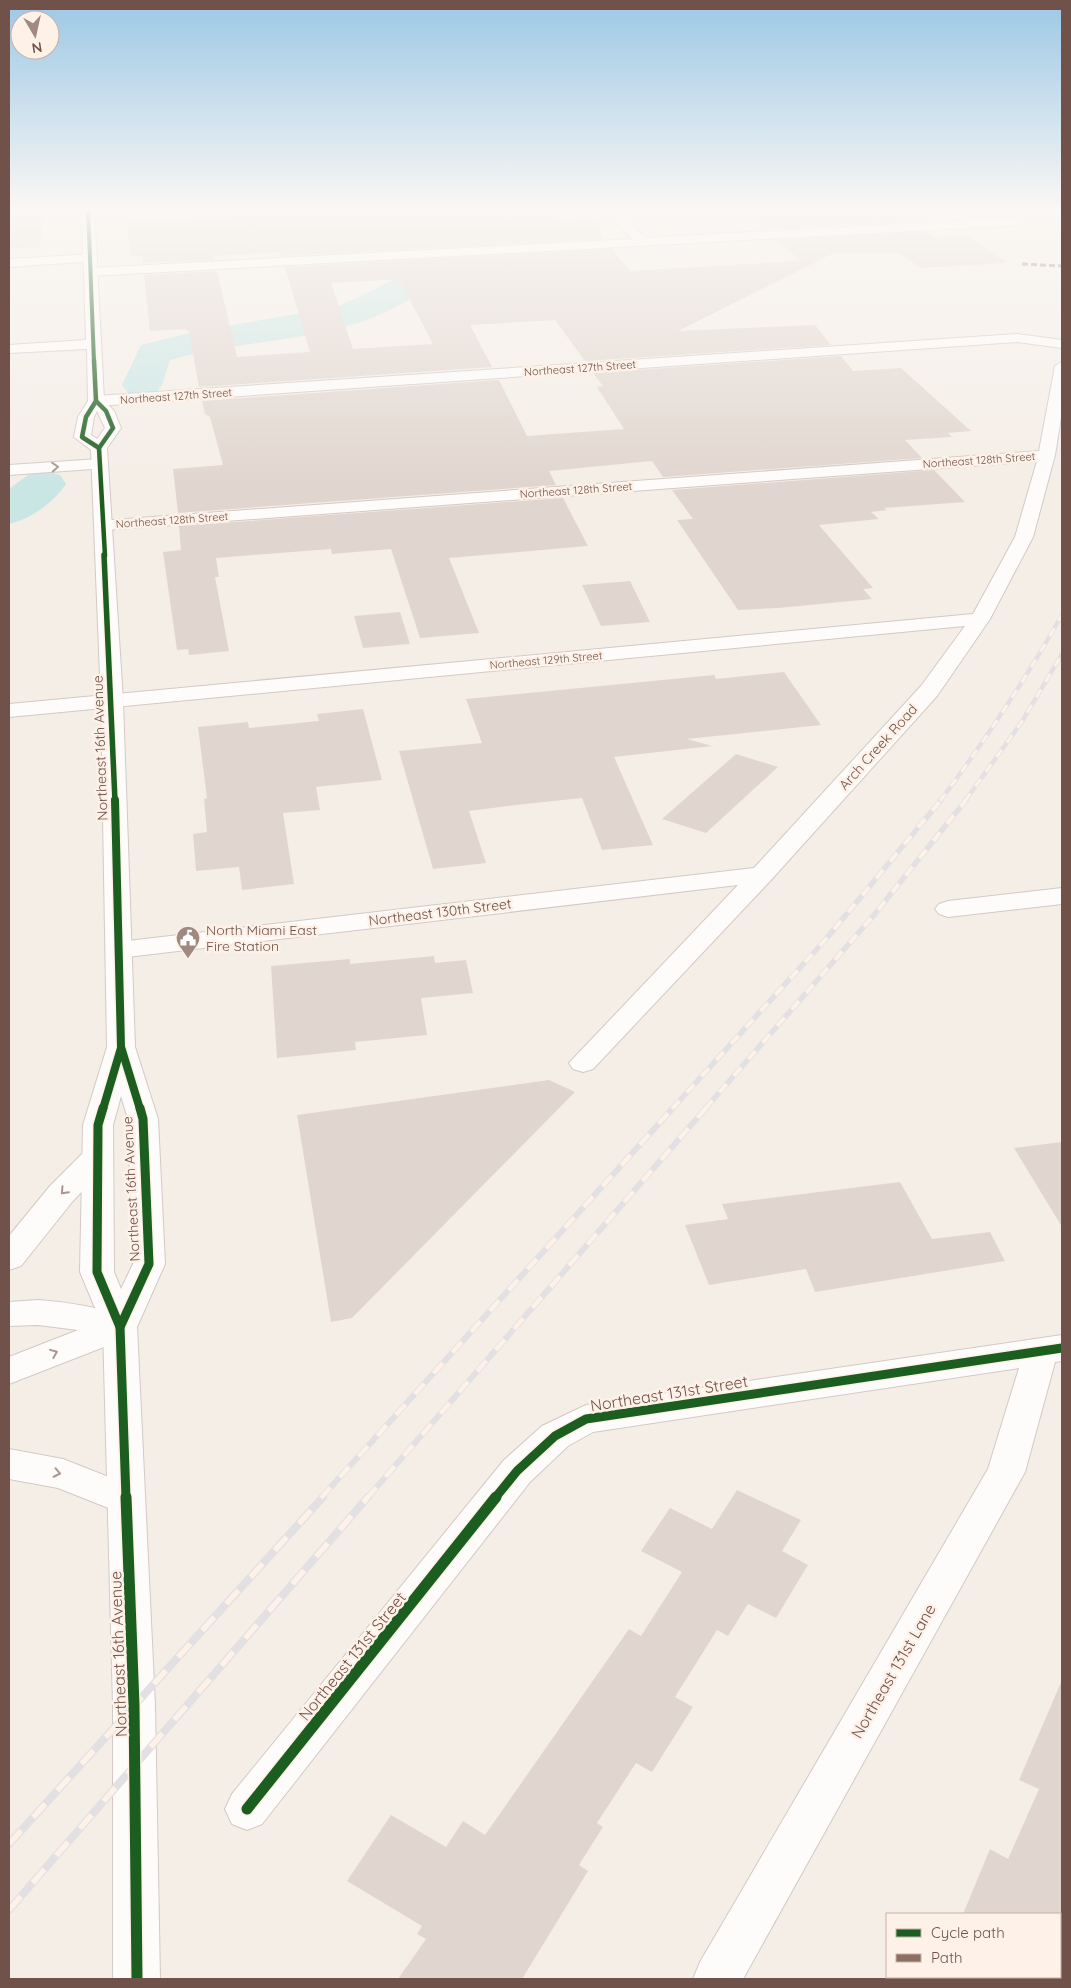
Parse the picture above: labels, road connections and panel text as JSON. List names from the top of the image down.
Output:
{
  "streets": {
    "street": [
      "Northeast 127th Street",
      "Northeast 128th Street",
      "Northeast 129th Street",
      "Arch Creek Road",
      "Northeast 16th Avenue",
      "Northeast 130th Street",
      "Northeast 131st Street",
      "Northeast 131st Lane"
    ]
  },
  "crossings": [
    ["Northeast 128th Street", "Arch Creek Road"],
    ["Northeast 128th Street", "Northeast 16th Avenue"],
    ["Northeast 129th Street", "Arch Creek Road"],
    ["Northeast 129th Street", "Northeast 16th Avenue"],
    ["Arch Creek Road", "Northeast 130th Street"],
    ["Northeast 16th Avenue", "Northeast 130th Street"],
    ["Northeast 131st Street", "Northeast 131st Lane"]
  ],
  "places": {
    "public building": ["North Miami East Fire Station"]
  },
  "legend": ["Cycle path", "Path"],
  "north": "bottom"
}
